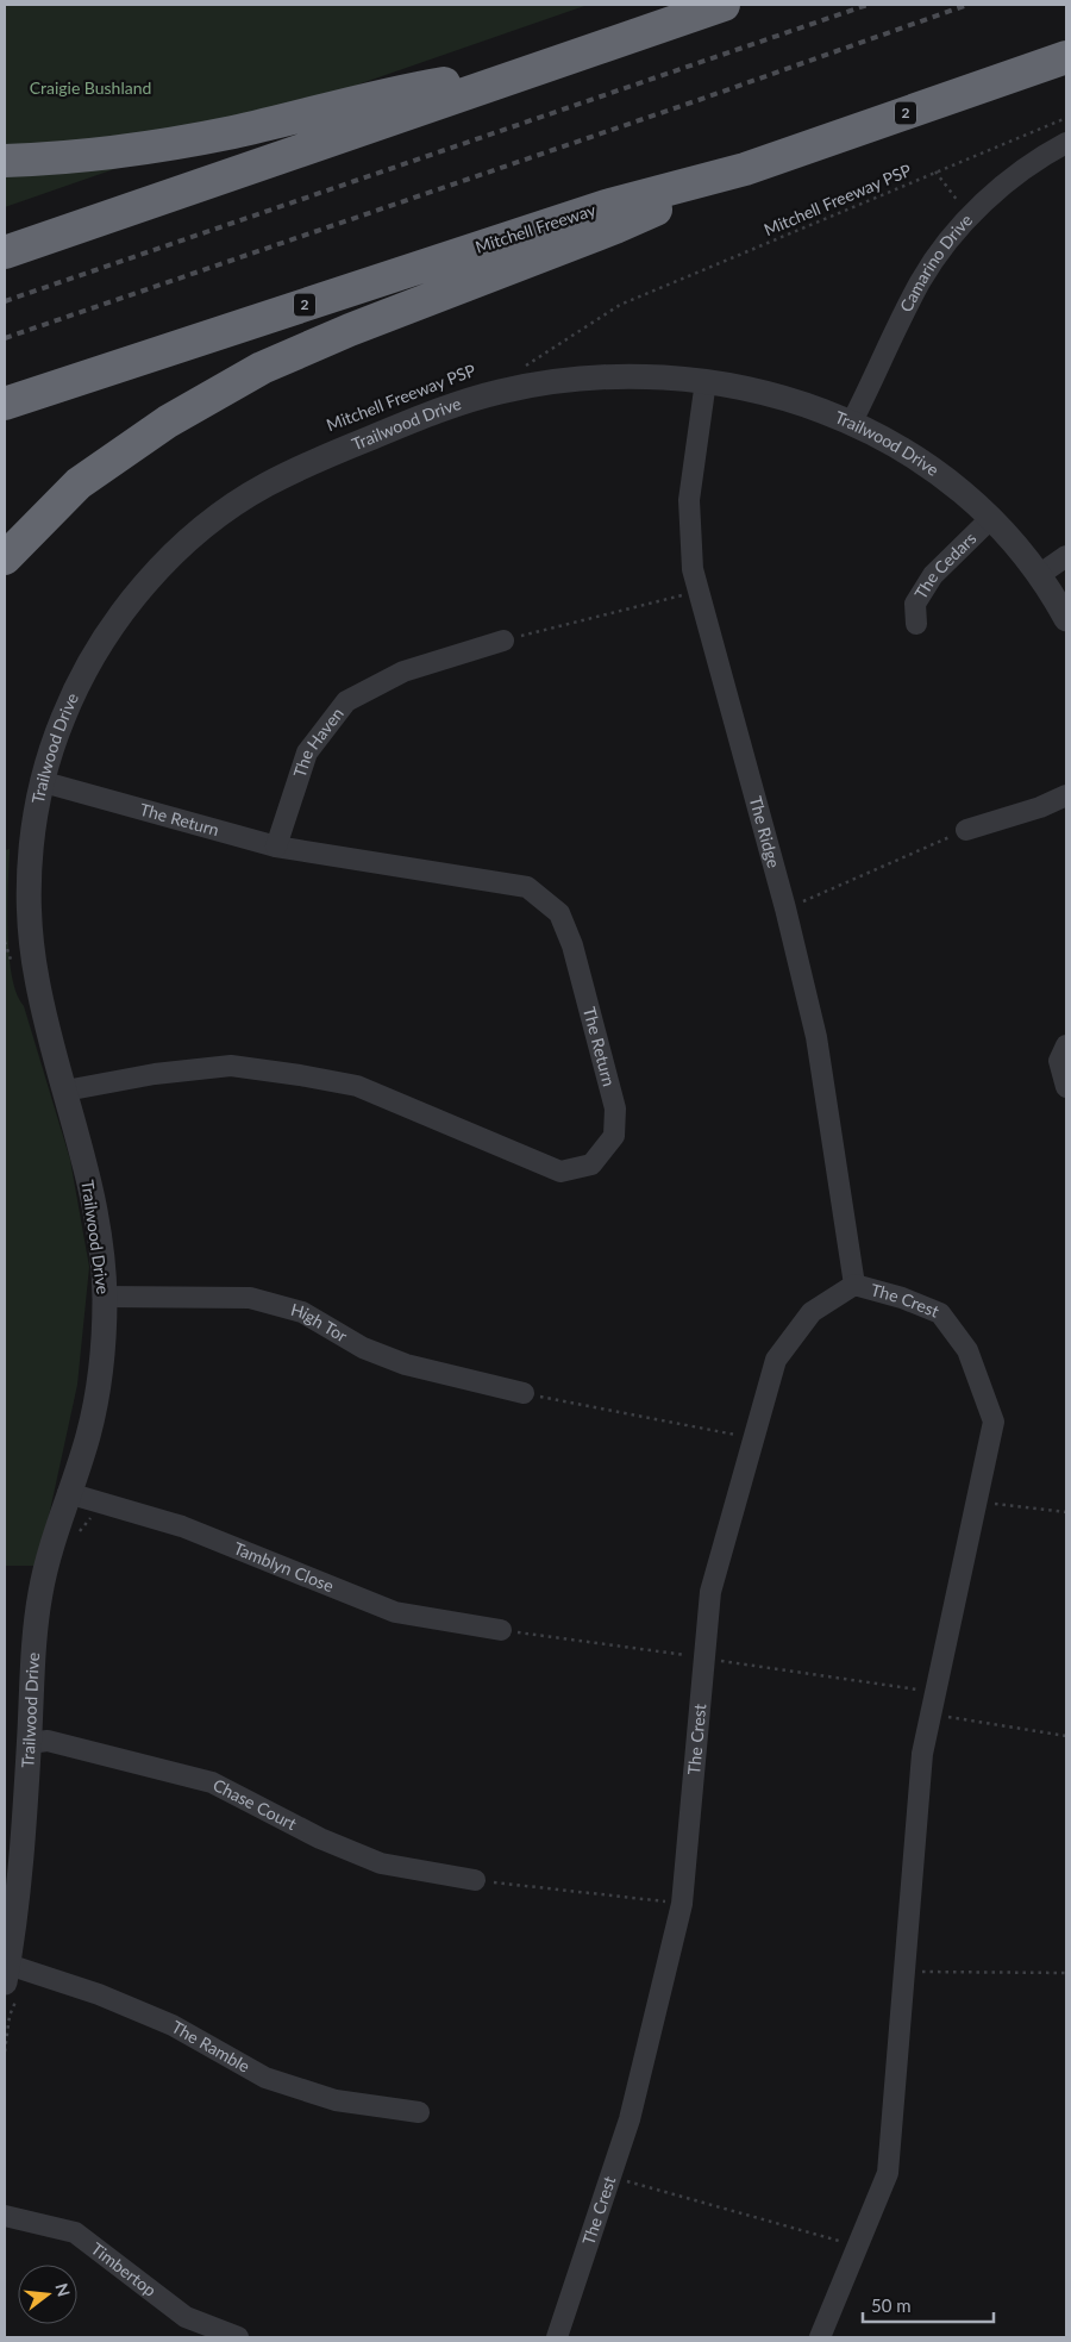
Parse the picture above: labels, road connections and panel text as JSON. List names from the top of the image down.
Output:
{
  "streets": {
    "highway": ["2", "Mitchell Freeway"],
    "street": [
      "Camarino Drive",
      "Trailwood Drive",
      "The Cedars",
      "The Haven",
      "The Return",
      "The Ridge",
      "The Crest",
      "High Tor",
      "Tamblyn Close",
      "Chase Court",
      "The Ramble",
      "Timbertop"
    ],
    "path": ["Mitchell Freeway PSP"]
  },
  "crossings": [
    ["Camarino Drive", "Trailwood Drive"],
    ["Trailwood Drive", "The Cedars"],
    ["Trailwood Drive", "The Return"],
    ["Trailwood Drive", "The Ridge"],
    ["Trailwood Drive", "High Tor"],
    ["Trailwood Drive", "Tamblyn Close"],
    ["Trailwood Drive", "Chase Court"],
    ["Trailwood Drive", "The Ramble"],
    ["The Haven", "The Return"],
    ["The Ridge", "The Crest"]
  ],
  "parks": ["Craigie Bushland"],
  "scale_bar": "50 m",
  "north": "right"
}
